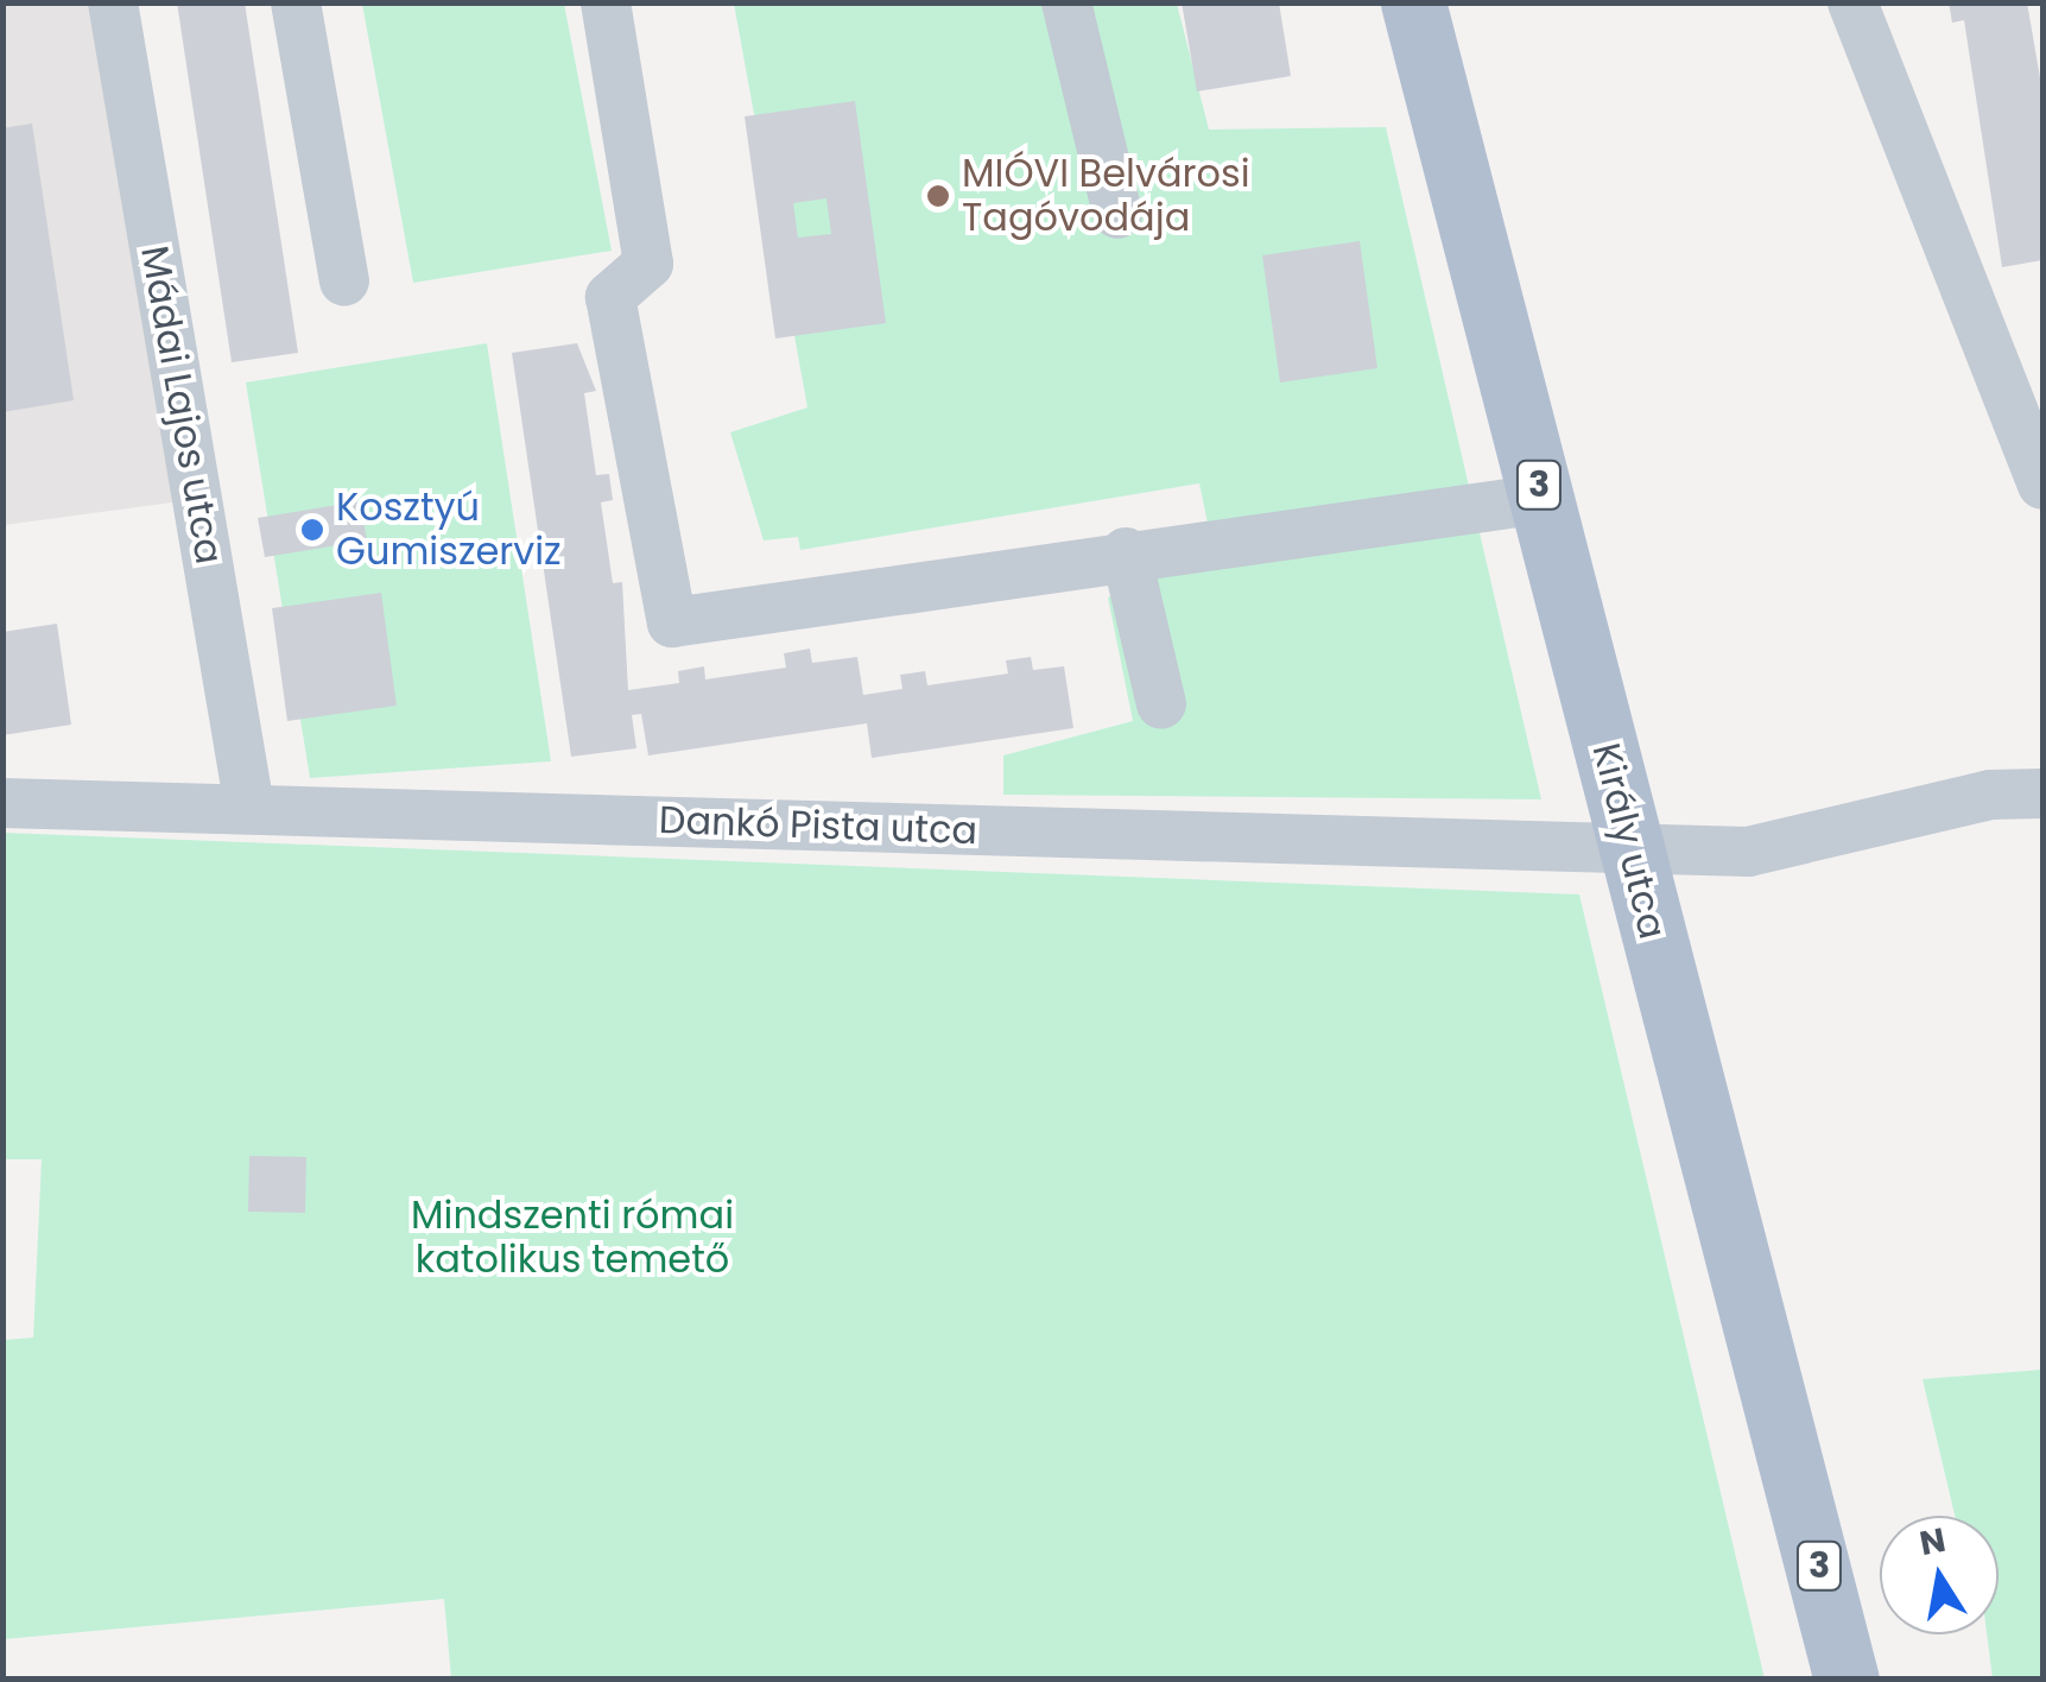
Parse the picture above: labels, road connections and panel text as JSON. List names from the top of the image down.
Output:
{
  "streets": {
    "main road": ["3", "Király utca"],
    "street": ["Mádai Lajos utca", "Dankó Pista utca"]
  },
  "crossings": [
    ["Mádai Lajos utca", "Dankó Pista utca"],
    ["Dankó Pista utca", "Király utca"]
  ],
  "parks": ["Mindszenti római katolikus temető"],
  "places": ["MIÓVI Belvárosi Tagóvodája", "Kosztyú Gumiszerviz"],
  "north": "top"
}
